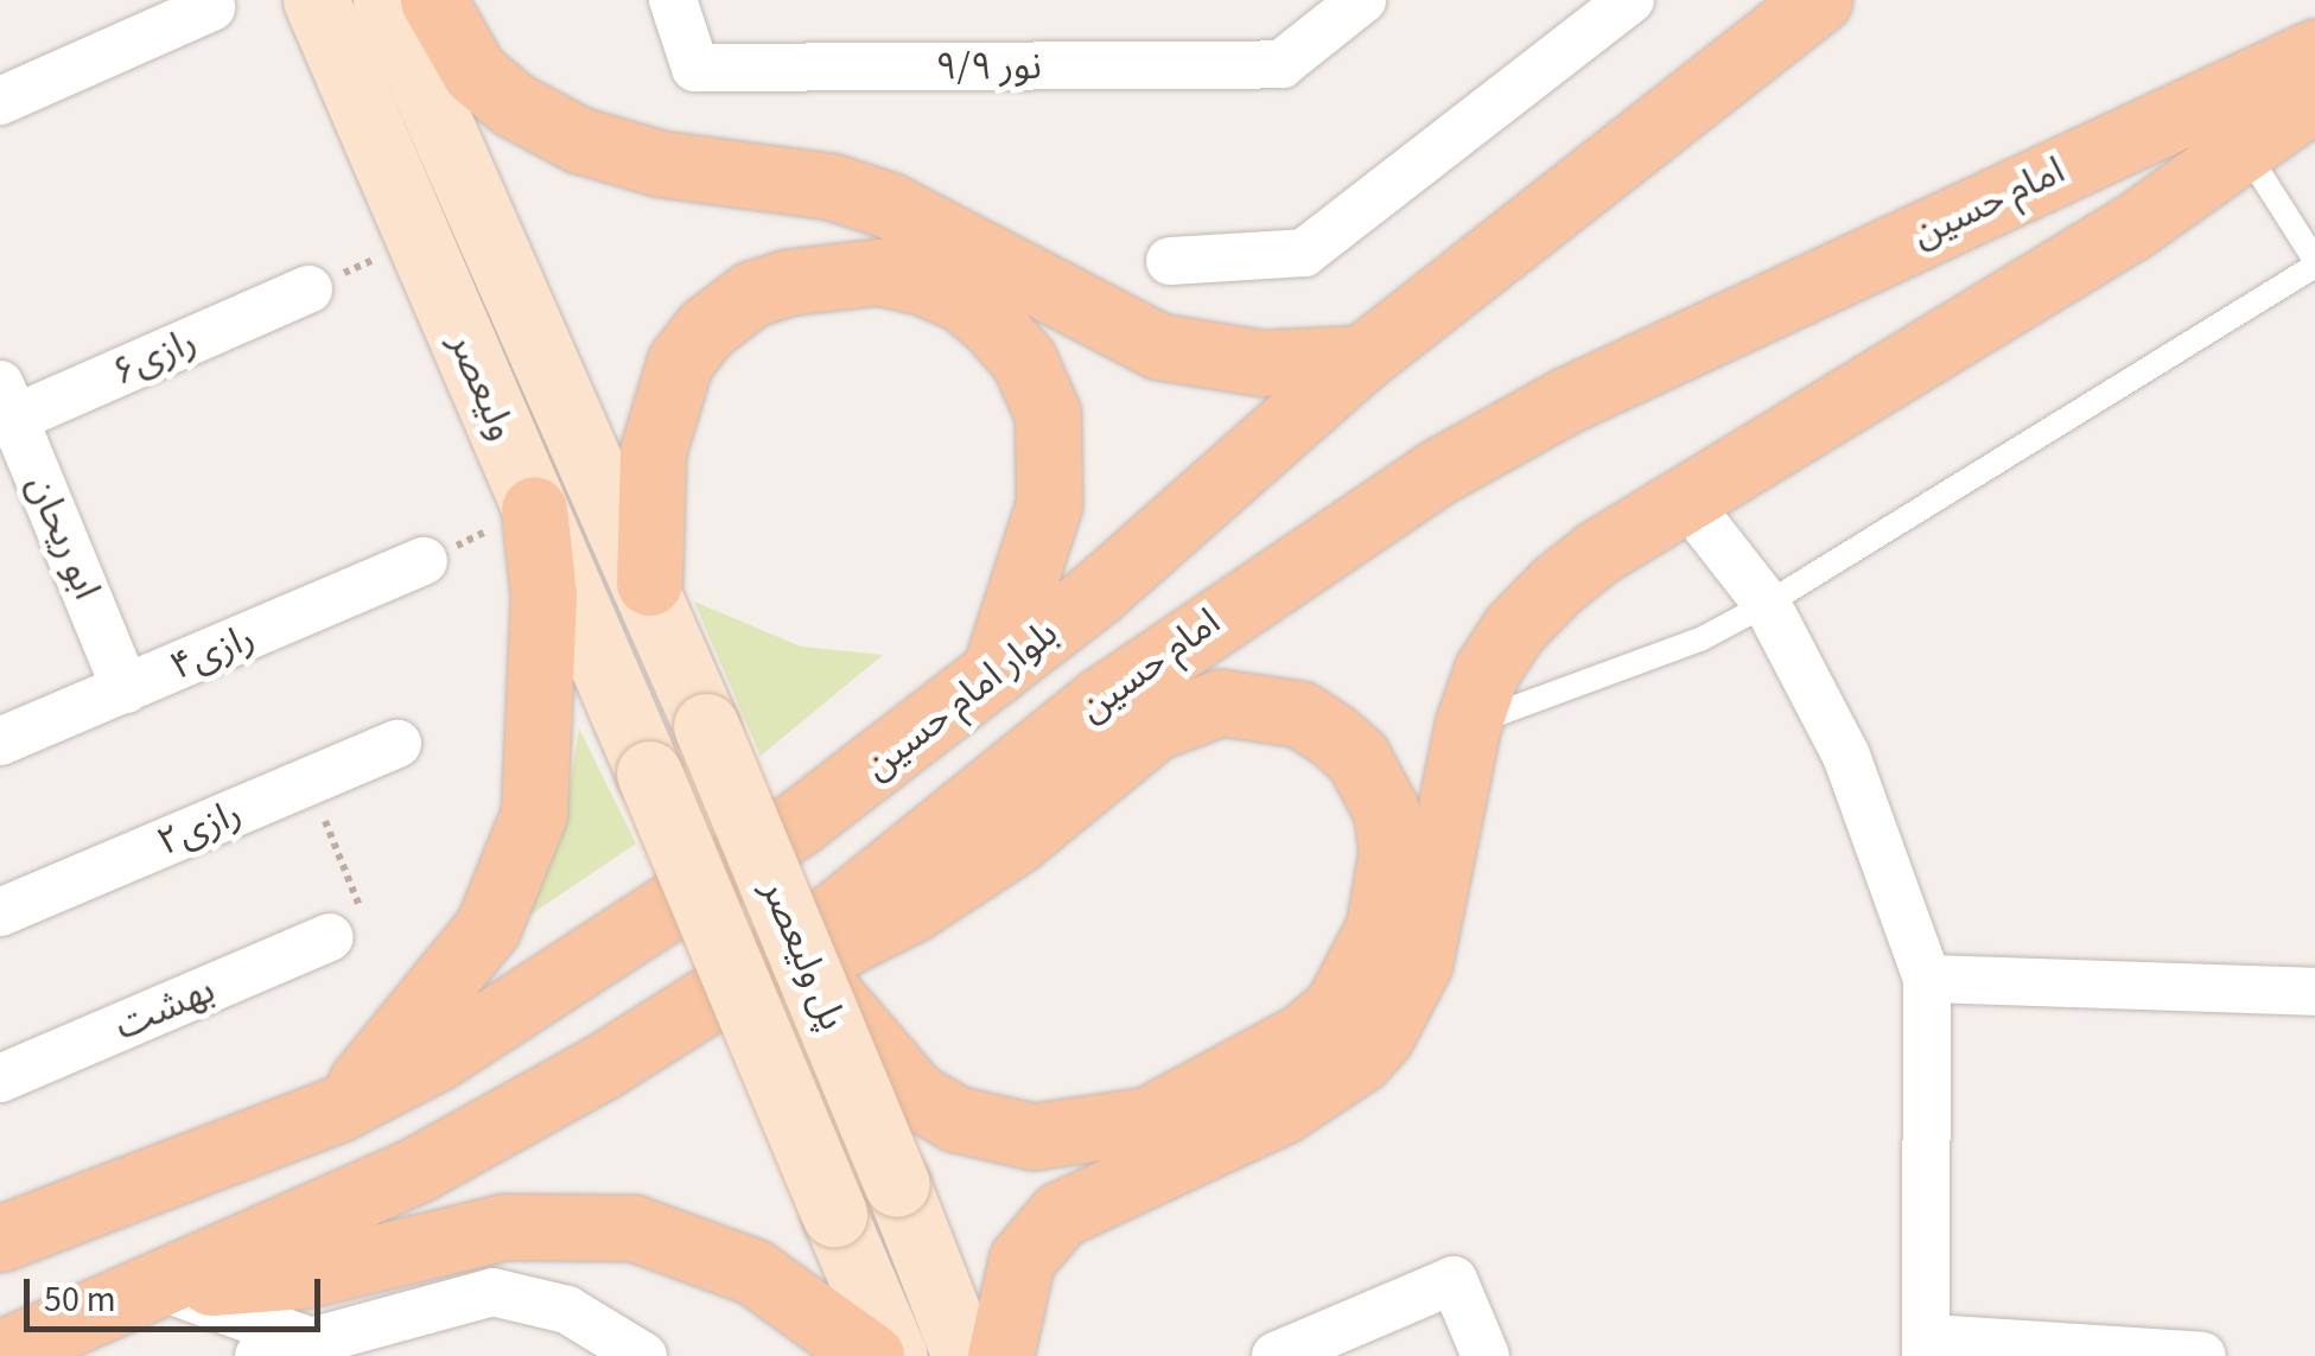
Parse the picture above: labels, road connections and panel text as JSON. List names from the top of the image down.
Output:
{
  "streets": {
    "main road": [
      "امام حسین",
      "ولیعصر",
      "بلوار امام حسین",
      "پل ولیعصر"
    ],
    "street": [
      "نور ۹/۹",
      "رازی۶",
      "ابو ریحان",
      "رازی۴",
      "رازی۲",
      "بهشت"
    ]
  },
  "crossings": [
    ["رازی۶", "ابو ریحان"],
    ["ولیعصر", "پل ولیعصر"],
    ["ابو ریحان", "رازی۴"]
  ],
  "scale_bar": "50 m"
}
